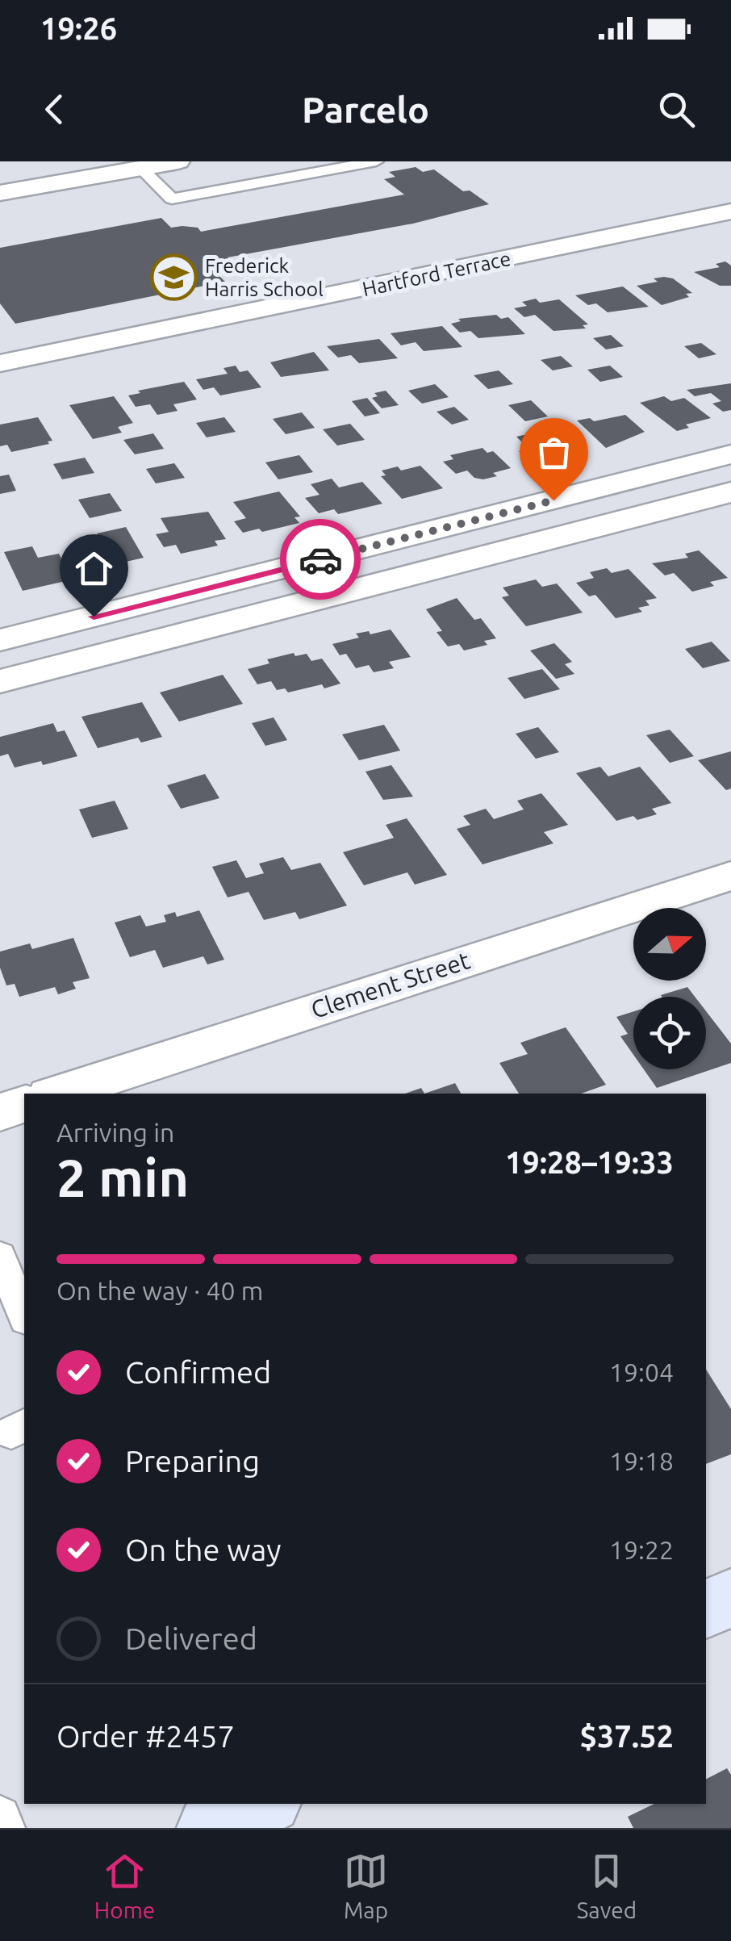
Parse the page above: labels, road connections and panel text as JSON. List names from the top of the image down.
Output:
{
  "streets": {
    "street": ["Hartford Terrace", "Clement Street"]
  },
  "places": {
    "school or university": ["Frederick Harris School"]
  },
  "north": "right",
  "page": {
    "status": "19:26",
    "header": "Parcelo",
    "heading": ["2 min", "Arriving in", "19:28–19:33"],
    "panel": ["Order #2457", "$37.52"],
    "bar": "On the way · 40 m",
    "list": [
      ["Confirmed", "19:04"],
      ["Preparing", "19:18"],
      ["On the way", "19:22"],
      "Delivered"
    ],
    "tabs": ["Home", "Map", "Saved"]
  }
}
